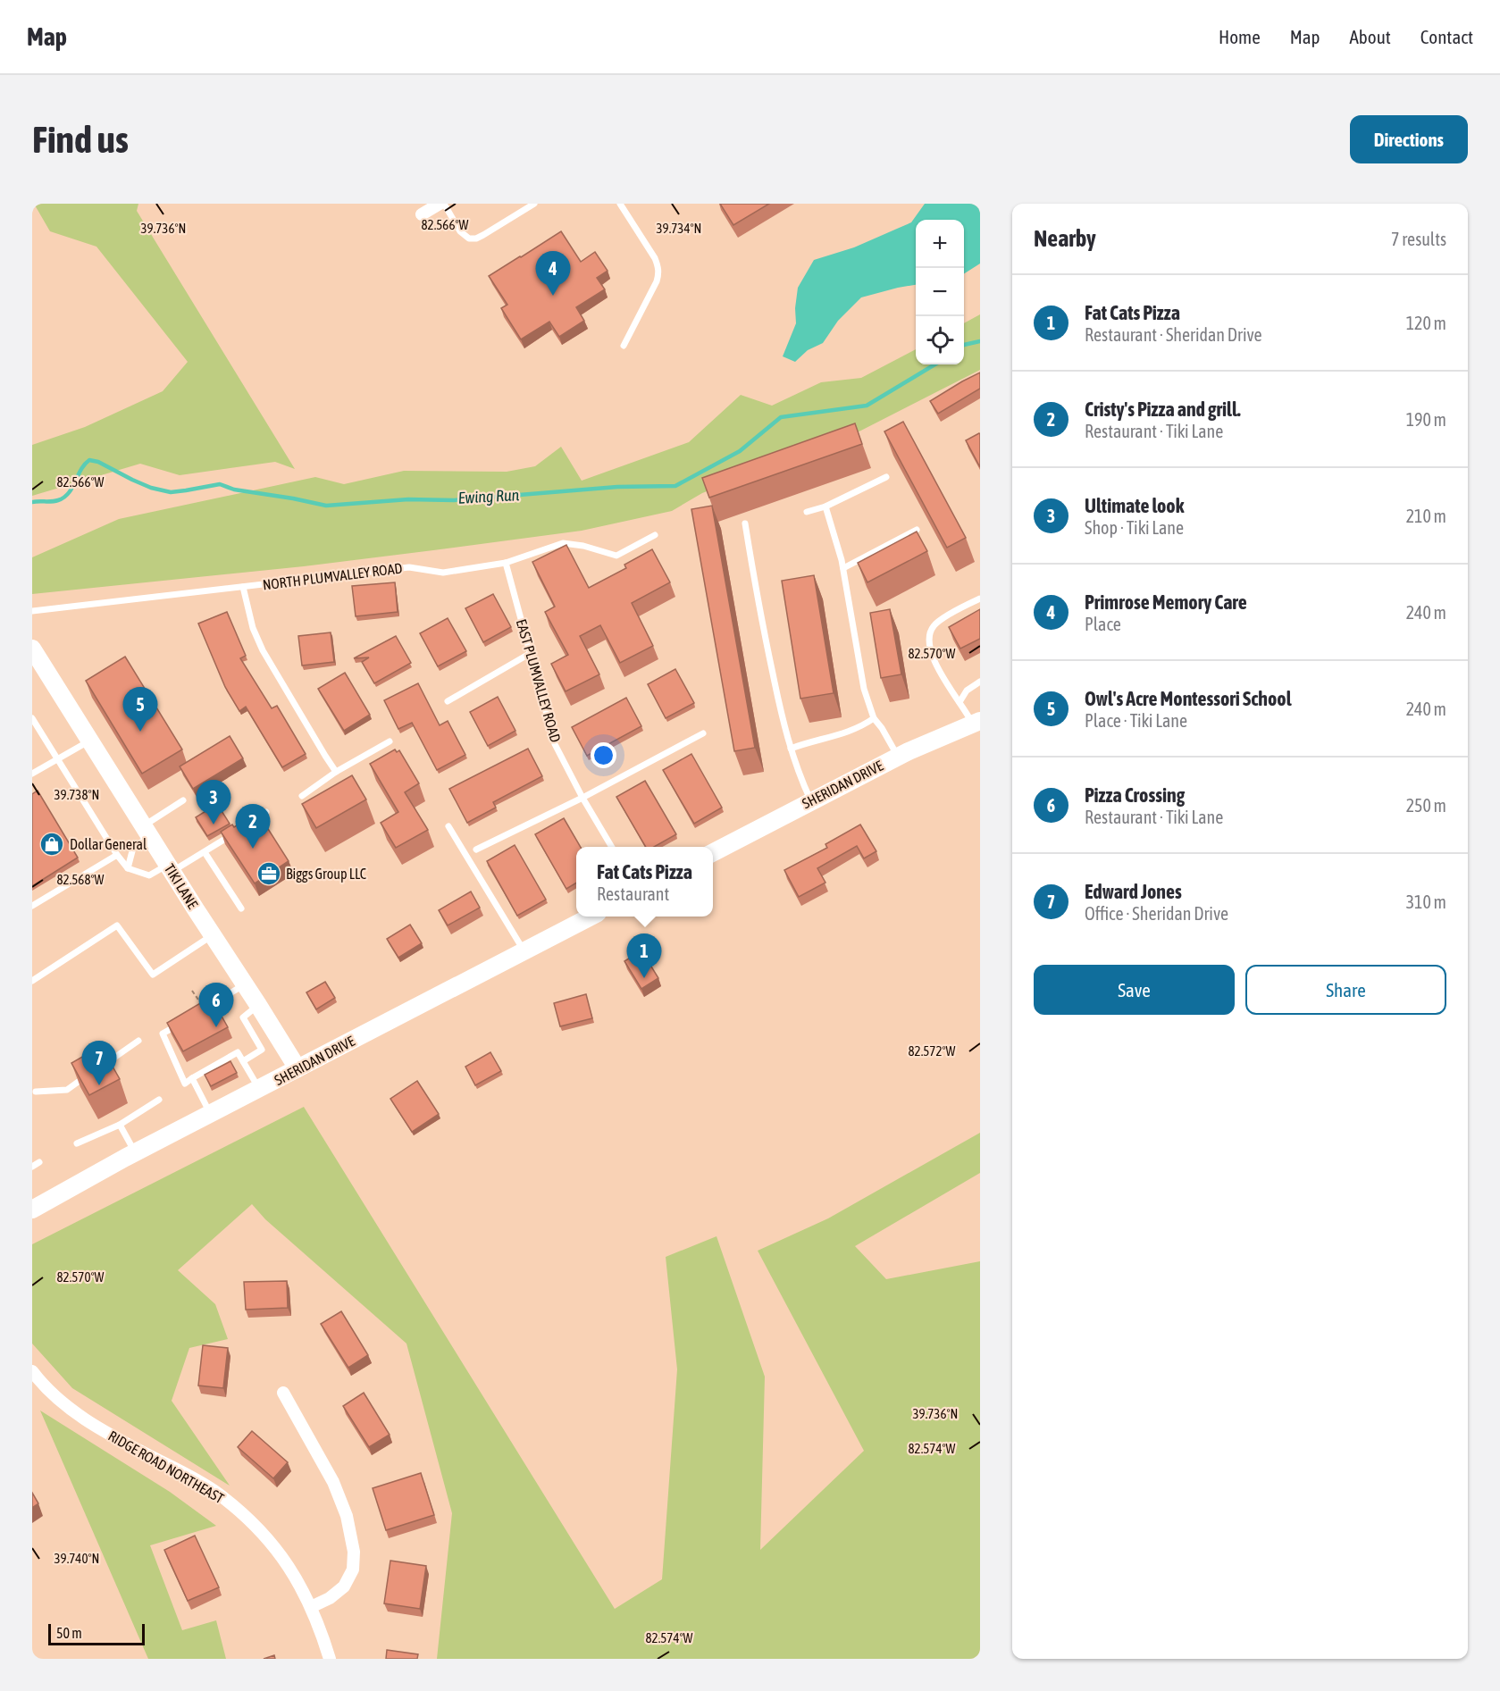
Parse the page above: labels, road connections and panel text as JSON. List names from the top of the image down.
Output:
{
  "streets": {
    "street": ["SHERIDAN DRIVE", "TIKI LANE", "RIDGE ROAD NORTHEAST"],
    "lane": ["NORTH PLUMVALLEY ROAD", "EAST PLUMVALLEY ROAD"]
  },
  "crossings": [
    ["NORTH PLUMVALLEY ROAD", "EAST PLUMVALLEY ROAD"],
    ["SHERIDAN DRIVE", "TIKI LANE"]
  ],
  "water": ["Ewing Run"],
  "places": {
    "shop": ["Dollar General"],
    "office": ["Biggs Group LLC"]
  },
  "scale_bar": "50 m",
  "page": {
    "header": "Map",
    "nav": [
      "Home",
      "Map",
      "About",
      "Contact"
    ],
    "buttons": [
      "Directions",
      ["Save", "Share"]
    ],
    "title": "Find us",
    "heading": ["Nearby", "7 results"],
    "map_buttons": ["+", "−"],
    "pins": [
      "4",
      "5",
      "3",
      "2",
      "1",
      "6",
      "7"
    ],
    "list": [
      {
        "mark": "1",
        "name": "Fat Cats Pizza",
        "note": "Restaurant · Sheridan Drive",
        "value": "120 m"
      },
      {
        "mark": "2",
        "name": "Cristy's Pizza and grill.",
        "note": "Restaurant · Tiki Lane",
        "value": "190 m"
      },
      {
        "mark": "3",
        "name": "Ultimate look",
        "note": "Shop · Tiki Lane",
        "value": "210 m"
      },
      {
        "mark": "4",
        "name": "Primrose Memory Care",
        "note": "Place",
        "value": "240 m"
      },
      {
        "mark": "5",
        "name": "Owl's Acre Montessori School",
        "note": "Place · Tiki Lane",
        "value": "240 m"
      },
      {
        "mark": "6",
        "name": "Pizza Crossing",
        "note": "Restaurant · Tiki Lane",
        "value": "250 m"
      },
      {
        "mark": "7",
        "name": "Edward Jones",
        "note": "Office · Sheridan Drive",
        "value": "310 m"
      }
    ],
    "popup": ["Fat Cats Pizza", "Restaurant"],
    "scale": "50 m"
  },
  "coordinates": [
    "82.566°W",
    "39.736°N",
    "39.734°N",
    "82.570°W",
    "39.738°N",
    "82.568°W",
    "82.572°W",
    "82.574°W",
    "39.740°N"
  ]
}
